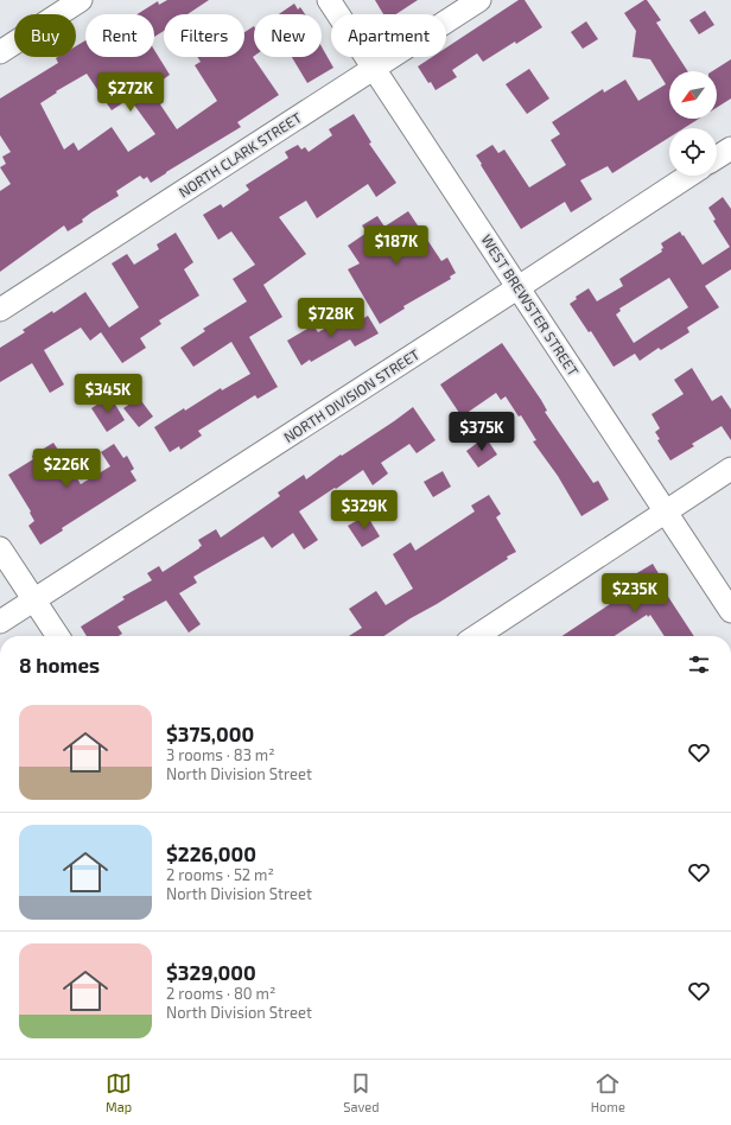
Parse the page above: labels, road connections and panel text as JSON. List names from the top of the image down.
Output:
{
  "streets": {
    "street": ["NORTH CLARK STREET", "WEST BREWSTER STREET", "NORTH DIVISION STREET"]
  },
  "crossings": [
    ["NORTH CLARK STREET", "WEST BREWSTER STREET"],
    ["WEST BREWSTER STREET", "NORTH DIVISION STREET"]
  ],
  "north": "bottom left",
  "page": {
    "chip": [
      "Buy",
      "Rent",
      "Filters",
      "New",
      "Apartment"
    ],
    "price": [
      "$272K",
      "$187K",
      "$728K",
      "$345K",
      "$375K",
      "$226K",
      "$329K",
      "$235K"
    ],
    "heading": "8 homes",
    "list": [
      {
        "name": "$375,000",
        "note": "3 rooms · 83 m² · North Division Street"
      },
      {
        "name": "$226,000",
        "note": "2 rooms · 52 m² · North Division Street"
      },
      {
        "name": "$329,000",
        "note": "2 rooms · 80 m² · North Division Street"
      }
    ],
    "tabs": ["Map", "Saved", "Home"]
  }
}
